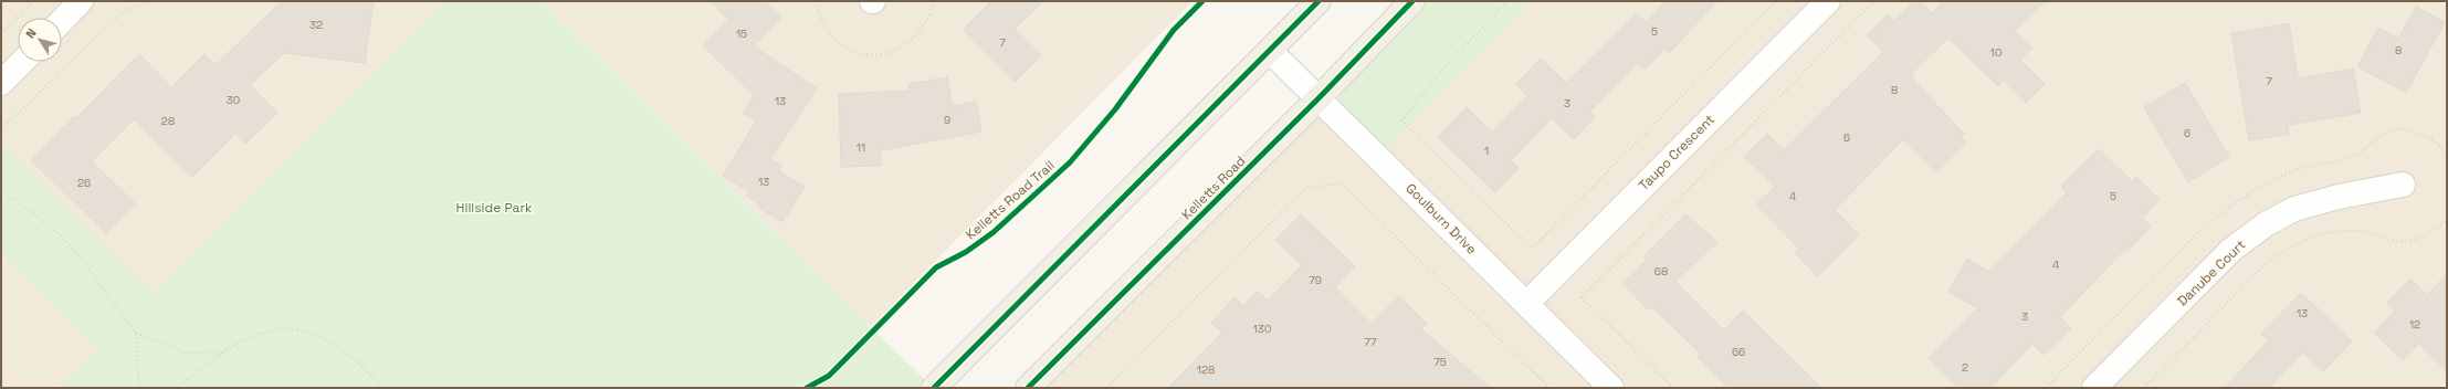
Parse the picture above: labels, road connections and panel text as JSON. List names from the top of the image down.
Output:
{
  "streets": {
    "main road": ["Kelletts Road"],
    "street": ["Taupo Crescent", "Goulburn Drive", "Danube Court"],
    "cycle path": ["Kelletts Road Trail"]
  },
  "crossings": [
    ["Taupo Crescent", "Goulburn Drive"],
    ["Kelletts Road", "Goulburn Drive"]
  ],
  "parks": ["Hillside Park"],
  "house_numbers": [
    "32",
    "5",
    "15",
    "7",
    "8",
    "10",
    "7",
    "8",
    "30",
    "13",
    "3",
    "9",
    "28",
    "6",
    "6",
    "11",
    "1",
    "13",
    "26",
    "4",
    "5",
    "4",
    "68",
    "79",
    "13",
    "3",
    "12",
    "130",
    "77",
    "66",
    "75",
    "2",
    "128"
  ],
  "north": "top left"
}
